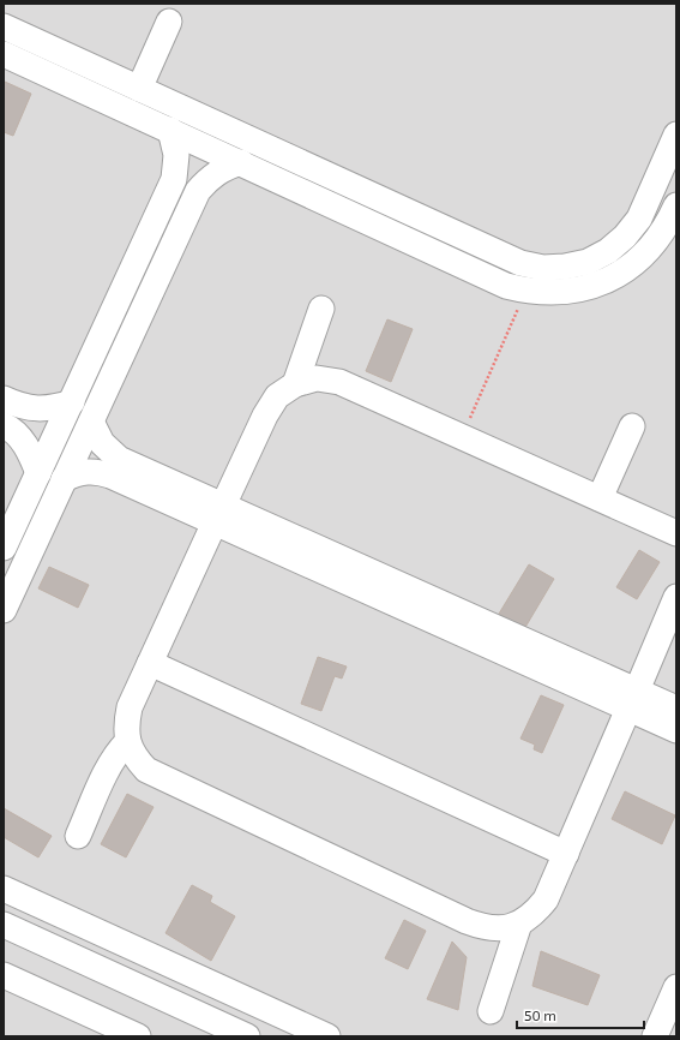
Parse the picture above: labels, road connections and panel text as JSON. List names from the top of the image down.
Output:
{
  "scale_bar": "50 m"
}
